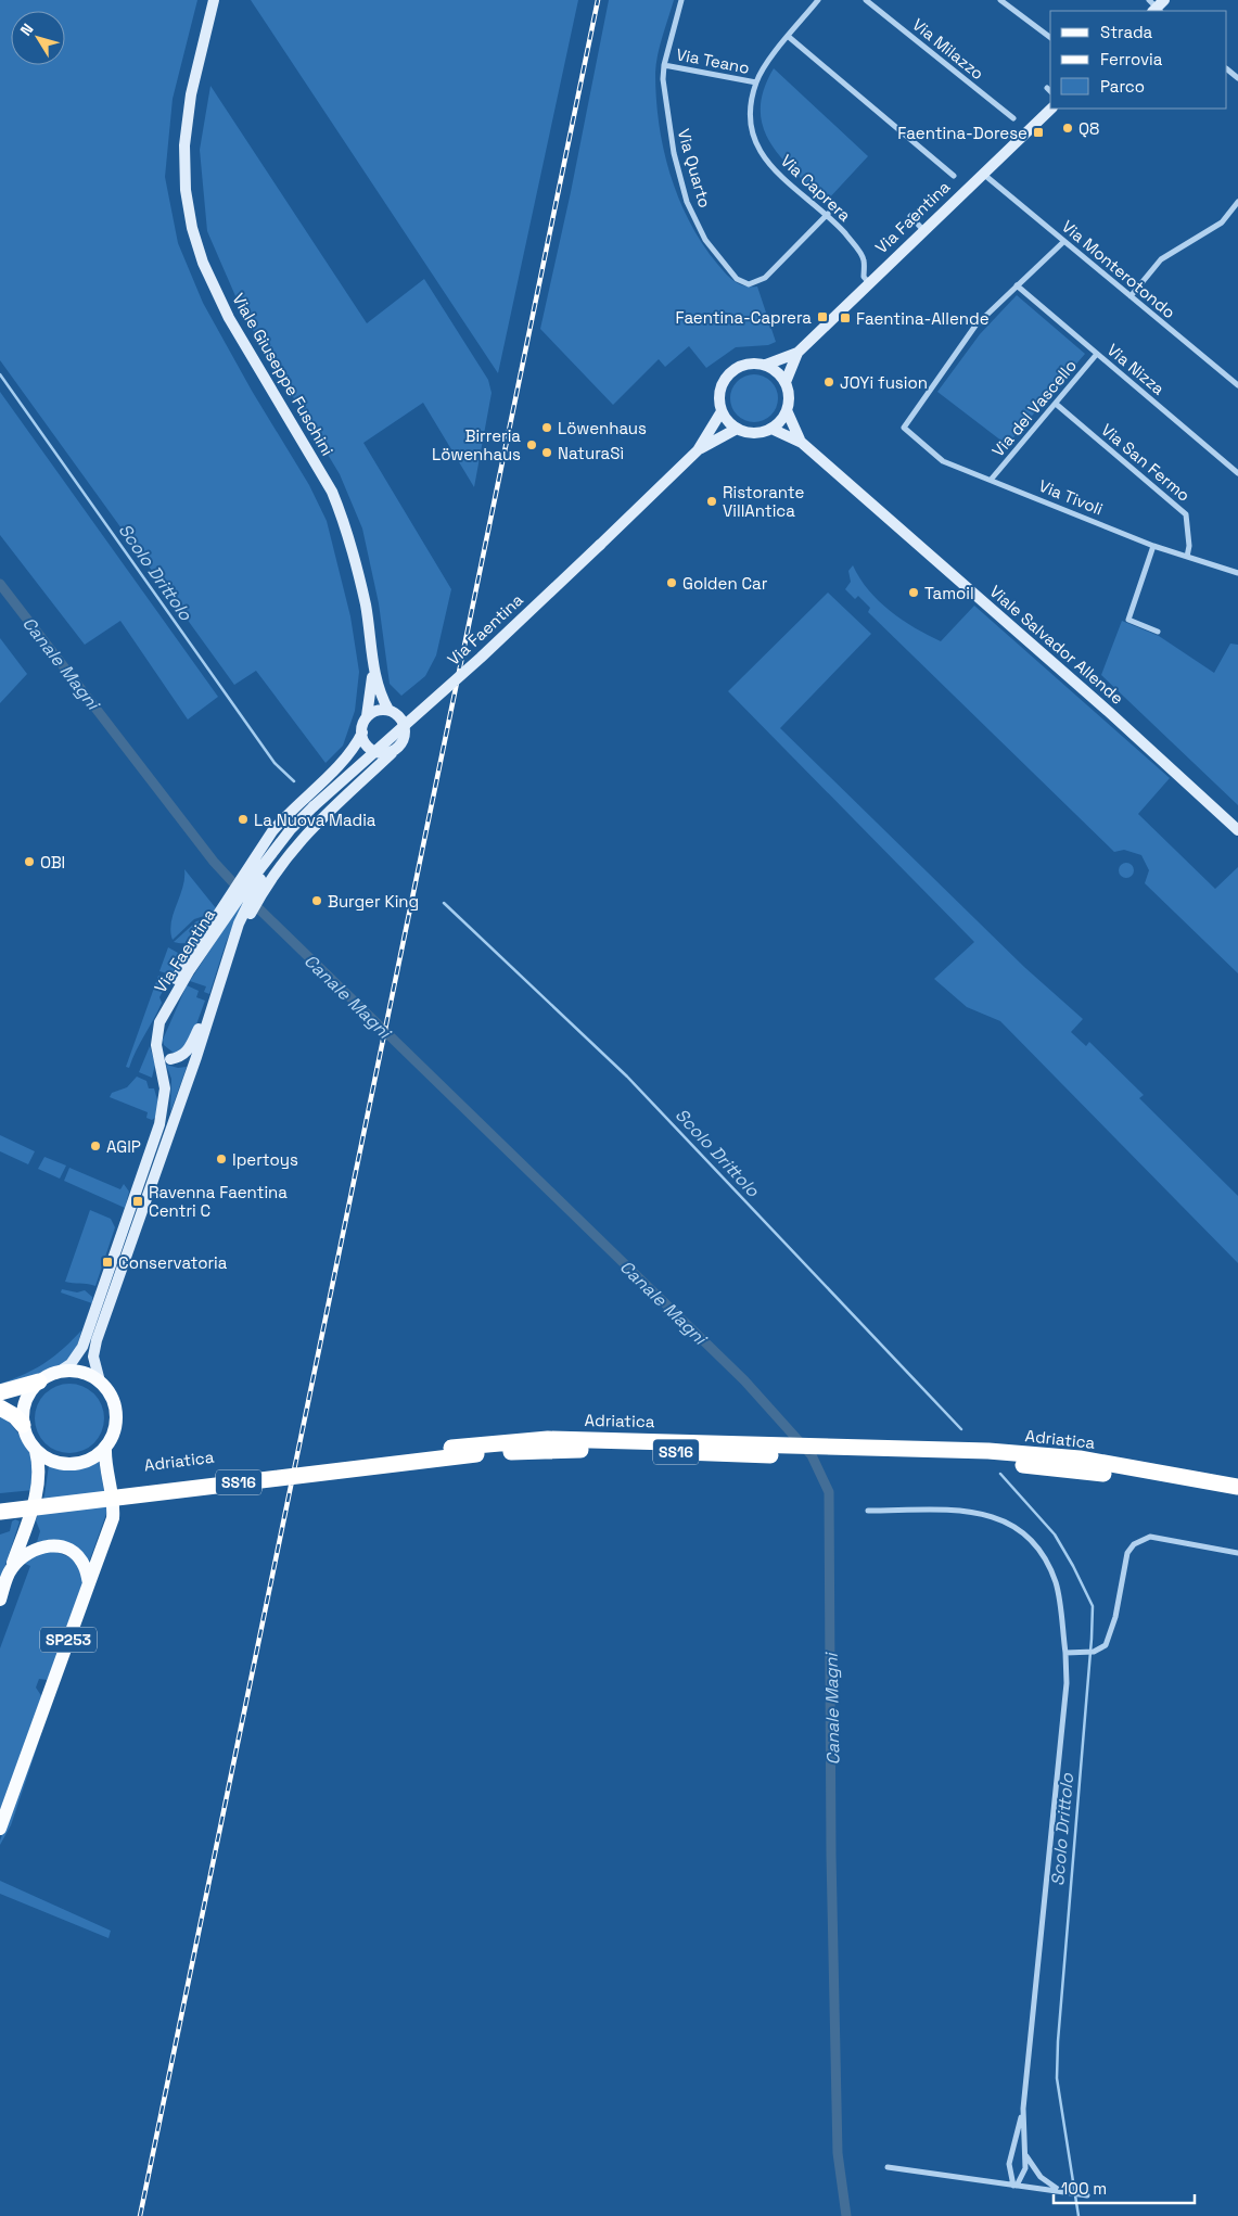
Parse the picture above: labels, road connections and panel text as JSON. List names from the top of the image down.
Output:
{
  "streets": {
    "highway": ["Adriatica", "SS16"],
    "main road": [
      "Via Faentina",
      "Viale Giuseppe Fuschini",
      "Viale Salvador Allende",
      "SP253"
    ],
    "street": [
      "Via Milazzo",
      "Via Teano",
      "Via Quarto",
      "Via Caprera",
      "Via Monterotondo",
      "Via Nizza",
      "Via del Vascello",
      "Via San Fermo",
      "Via Tivoli"
    ]
  },
  "crossings": [
    ["Via Teano", "Via Quarto"],
    ["Via Teano", "Via Caprera"],
    ["Via Quarto", "Via Caprera"],
    ["Via Caprera", "Via Faentina"],
    ["Via Faentina", "Via Monterotondo"],
    ["Via Faentina", "Viale Salvador Allende"],
    ["Via Faentina", "SP253"],
    ["Via Nizza", "Via del Vascello"],
    ["Via Nizza", "Via Tivoli"],
    ["Via del Vascello", "Via San Fermo"],
    ["Via del Vascello", "Via Tivoli"],
    ["Via San Fermo", "Via Tivoli"]
  ],
  "water": ["Scolo Drittolo", "Canale Magni"],
  "places": {
    "other": [
      "Q8",
      "JOYi fusion",
      "Löwenhaus",
      "Birreria Löwenhaus",
      "NaturaSì",
      "Ristorante VillAntica",
      "Golden Car",
      "Tamoil",
      "La Nuova Madia",
      "OBI",
      "Burger King",
      "AGIP",
      "Ipertoys"
    ],
    "transit": [
      "Faentina-Dorese",
      "Faentina-Caprera",
      "Faentina-Allende",
      "Ravenna Faentina Centri C",
      "Conservatoria"
    ]
  },
  "legend": ["Strada", "Ferrovia", "Parco"],
  "scale_bar": "100 m",
  "north": "top left"
}
